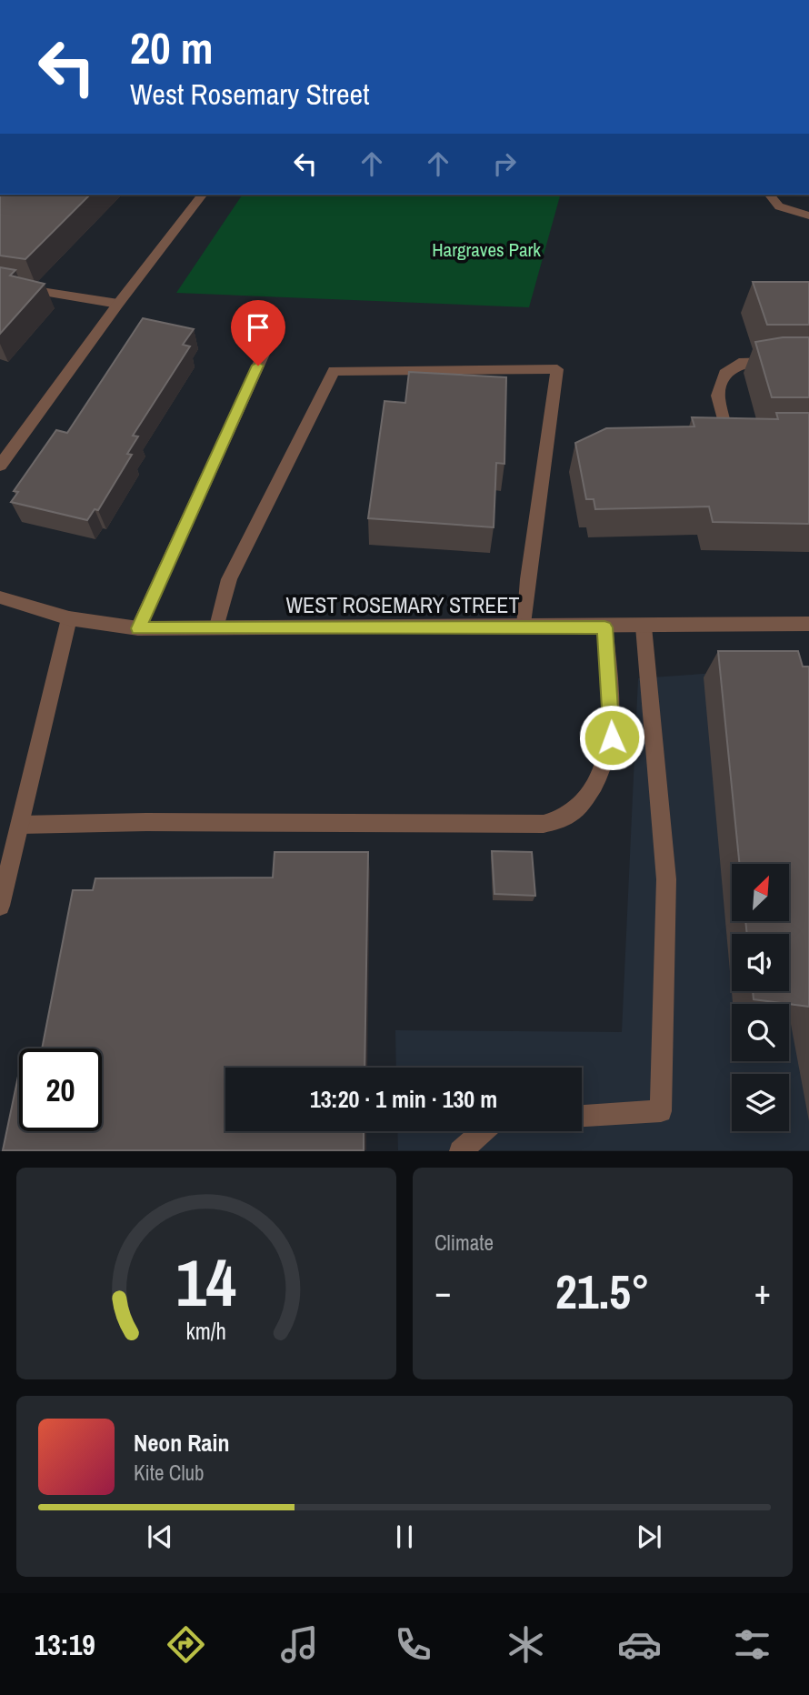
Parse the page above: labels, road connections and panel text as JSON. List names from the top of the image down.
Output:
{
  "streets": {
    "street": ["WEST ROSEMARY STREET"]
  },
  "parks": ["Hargraves Park"],
  "north": "top right",
  "page": {
    "turn": ["20 m", "West Rosemary Street"],
    "limit": "20",
    "trip": "13:20 · 1 min · 130 m",
    "tile": "Climate",
    "heat": ["−", "21.5°", "+"],
    "song": ["Neon Rain", "Kite Club"],
    "tabs": "13:19",
    "gauge": ["14", "km/h"]
  }
}
